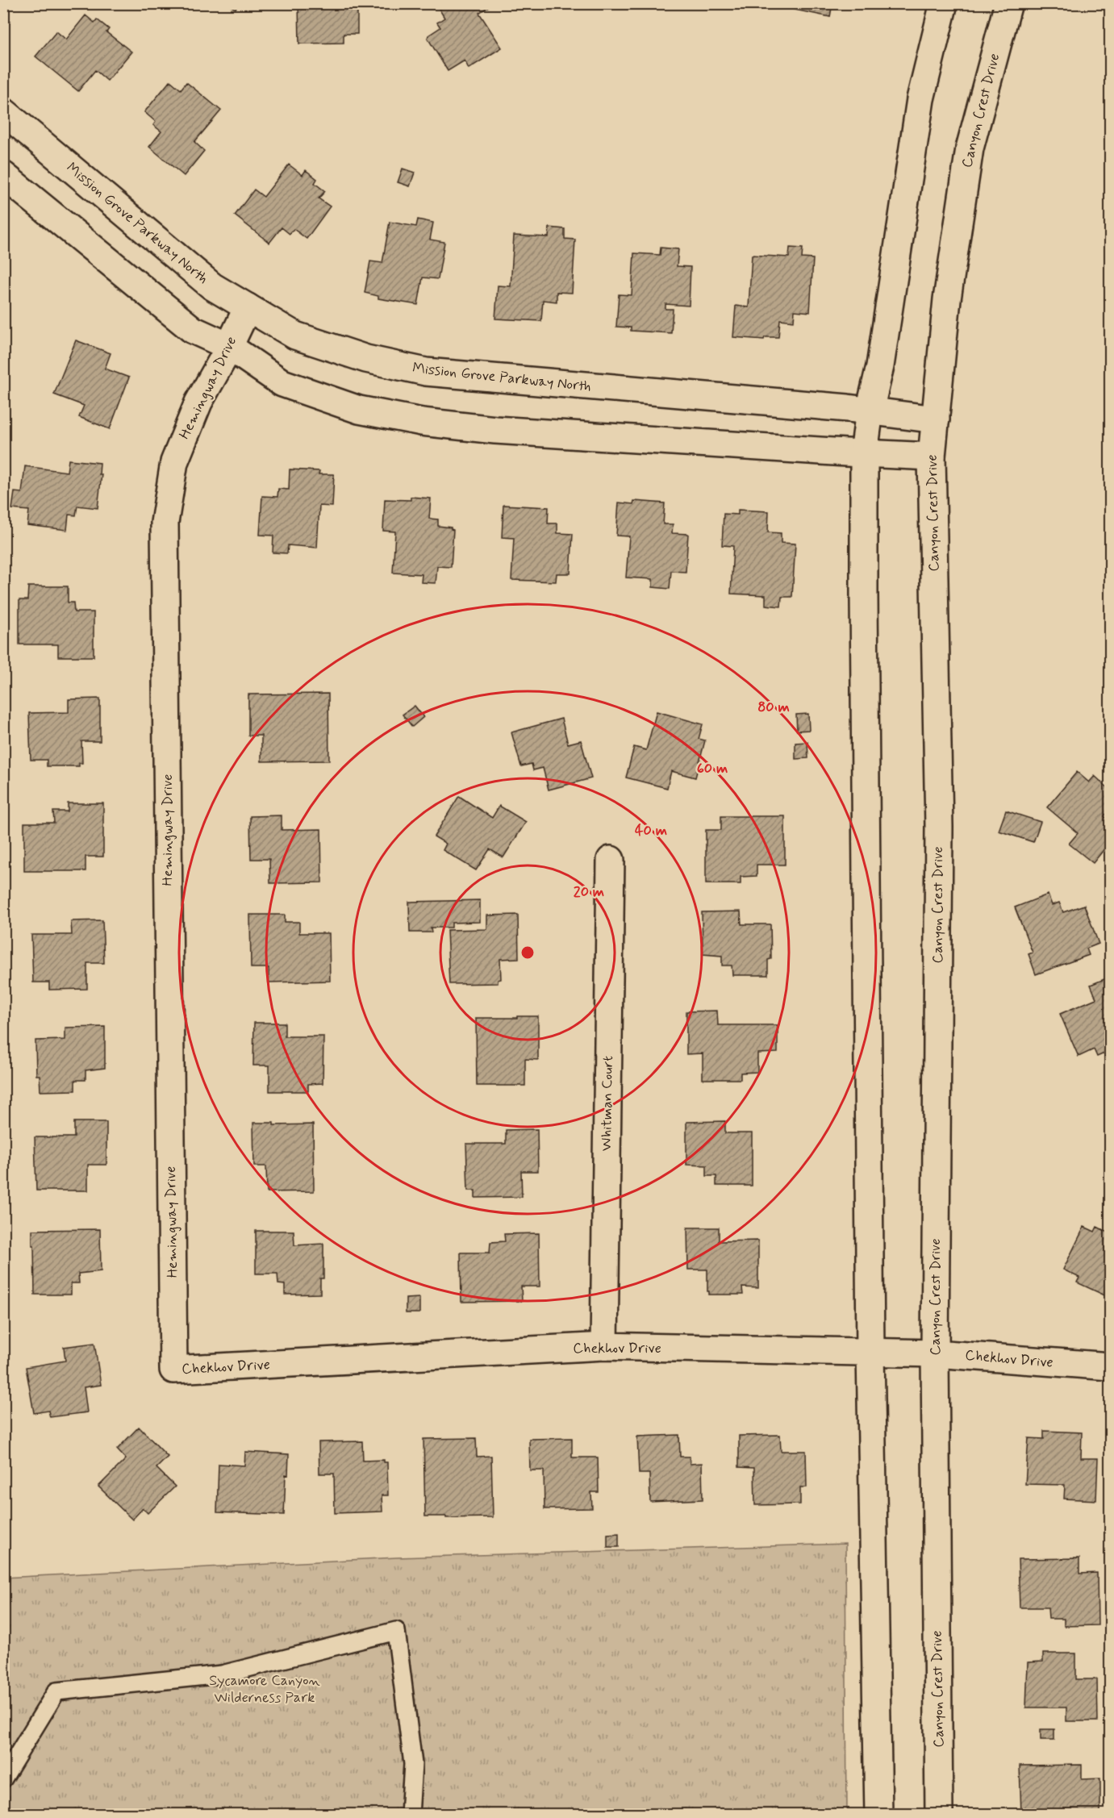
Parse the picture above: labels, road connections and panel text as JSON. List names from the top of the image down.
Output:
{
  "streets": {
    "street": [
      "Canyon Crest Drive",
      "Mission Grove Parkway North",
      "Hemingway Drive",
      "Whitman Court",
      "Chekhov Drive"
    ]
  },
  "crossings": [
    ["Canyon Crest Drive", "Mission Grove Parkway North"],
    ["Canyon Crest Drive", "Chekhov Drive"],
    ["Mission Grove Parkway North", "Hemingway Drive"],
    ["Hemingway Drive", "Chekhov Drive"],
    ["Whitman Court", "Chekhov Drive"]
  ],
  "parks": ["Sycamore Canyon Wilderness Park"],
  "rings": [
    "80 m",
    "60 m",
    "40 m",
    "20 m"
  ]
}
